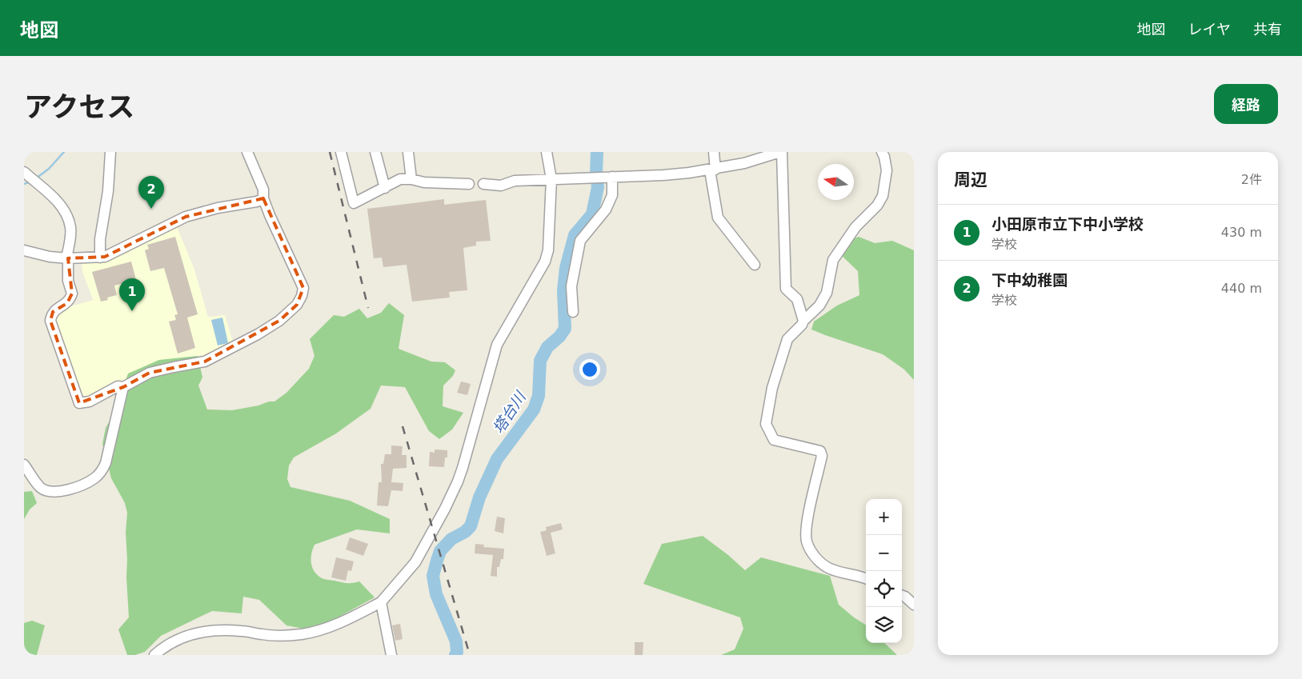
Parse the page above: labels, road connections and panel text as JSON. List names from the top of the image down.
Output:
{
  "water": ["塔台川"],
  "north": "left",
  "page": {
    "header": "地図",
    "nav": ["地図", "レイヤ", "共有"],
    "title": "アクセス",
    "buttons": "経路",
    "heading": ["周辺", "2件"],
    "pins": ["2", "1"],
    "list": [
      {
        "mark": "1",
        "name": "小田原市立下中小学校",
        "note": "学校",
        "value": "430 m"
      },
      {
        "mark": "2",
        "name": "下中幼稚園",
        "note": "学校",
        "value": "440 m"
      }
    ],
    "map_buttons": ["+", "−"]
  }
}
